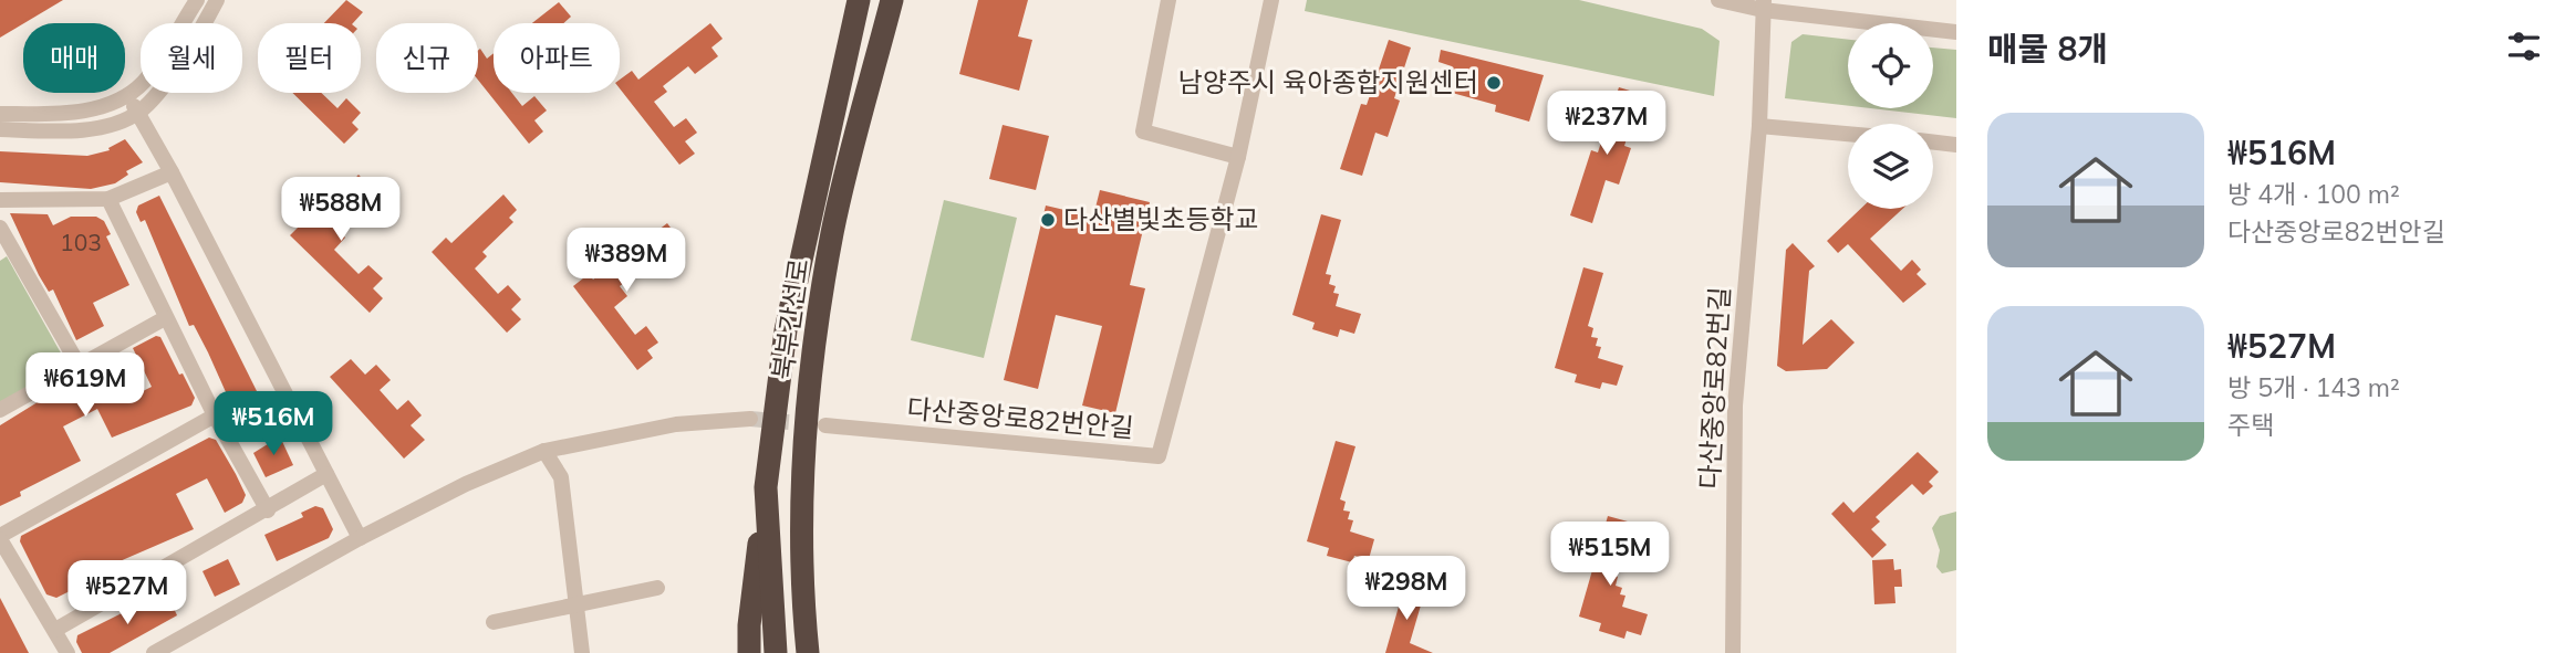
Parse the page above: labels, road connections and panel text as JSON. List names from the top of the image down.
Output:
{
  "streets": {
    "highway": ["북부간선로"],
    "street": ["다산중앙로82번길", "다산중앙로82번안길"]
  },
  "places": ["남양주시 육아종합지원센터", "다산별빛초등학교"],
  "house_numbers": ["103"],
  "page": {
    "heading": "매물 8개",
    "chip": [
      "매매",
      "월세",
      "필터",
      "신규",
      "아파트"
    ],
    "price": [
      "₩237M",
      "₩588M",
      "₩389M",
      "₩619M",
      "₩516M",
      "₩515M",
      "₩298M",
      "₩527M"
    ],
    "list": [
      {
        "name": "₩516M",
        "note": "방 4개 · 100 m² · 다산중앙로82번안길"
      },
      {
        "name": "₩527M",
        "note": "방 5개 · 143 m² · 주택"
      }
    ]
  }
}
